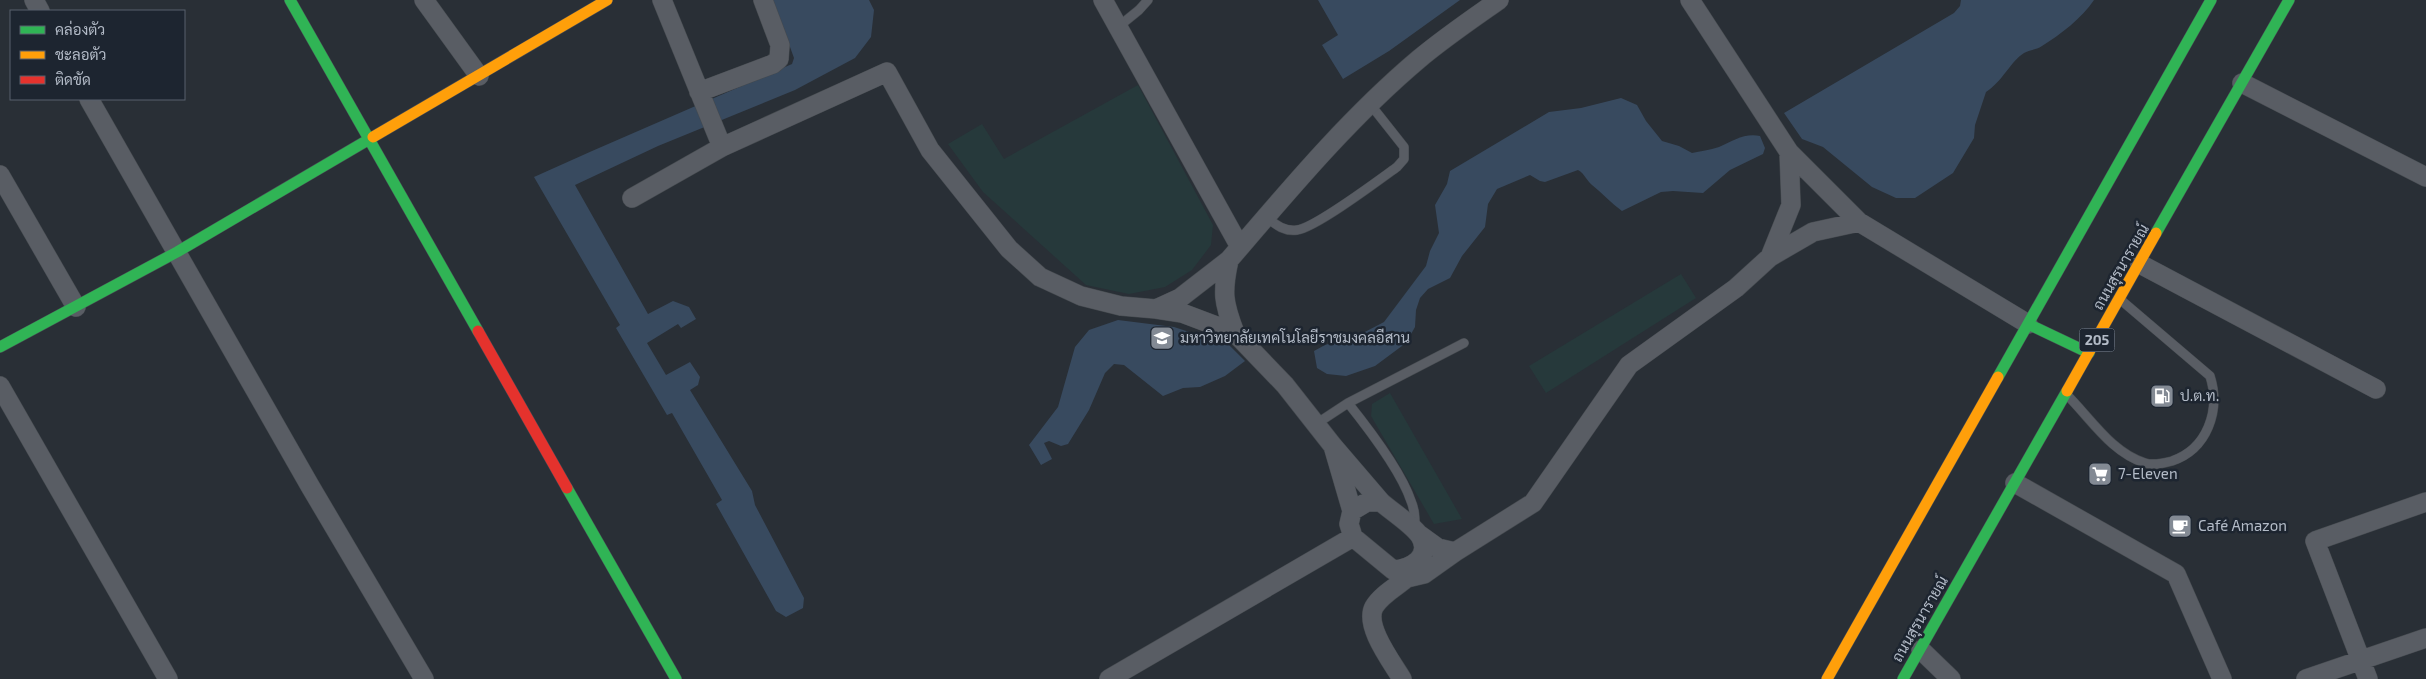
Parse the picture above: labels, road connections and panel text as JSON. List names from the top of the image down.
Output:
{
  "streets": {
    "main road": ["ถนนสุรนารายณ์", "205"]
  },
  "places": {
    "school or university": ["มหาวิทยาลัยเทคโนโลยีราชมงคลอีสาน"],
    "fuel station": ["ป.ต.ท."],
    "supermarket": ["7-Eleven"],
    "cafe": ["Café Amazon"]
  },
  "legend": ["คล่องตัว", "ชะลอตัว", "ติดขัด"]
}
